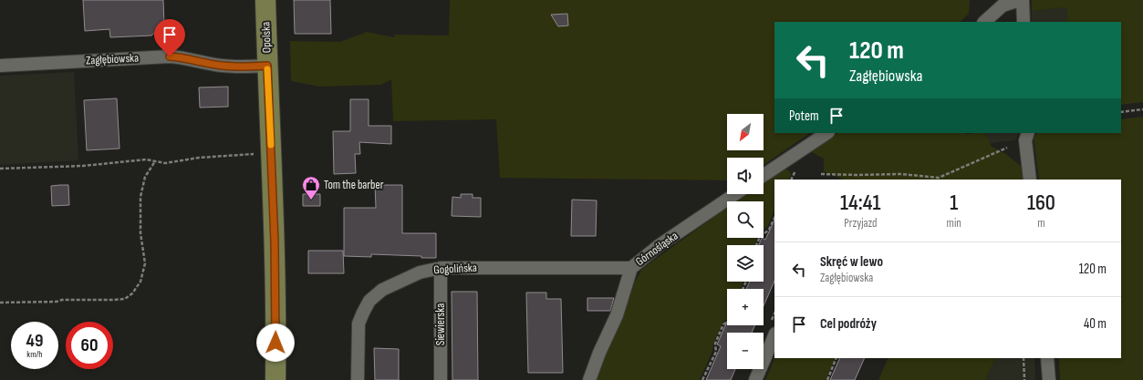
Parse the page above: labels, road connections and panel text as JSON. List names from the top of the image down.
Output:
{
  "streets": {
    "main road": ["Opolska"],
    "street": [
      "Zagłębiowska",
      "Górnośląska",
      "Gogolińska",
      "Siewierska"
    ]
  },
  "crossings": [
    ["Opolska", "Zagłębiowska"],
    ["Górnośląska", "Gogolińska"],
    ["Gogolińska", "Siewierska"]
  ],
  "places": {
    "shop": ["Tom the barber"]
  },
  "north": "bottom left",
  "page": {
    "turn": ["120 m", "Zagłębiowska"],
    "then": "Potem",
    "map_buttons": ["+", "−"],
    "eta": [
      "14:41",
      "Przyjazd",
      "1",
      "min",
      "160",
      "m"
    ],
    "list": [
      {
        "name": "Skręć w lewo",
        "note": "Zagłębiowska",
        "value": "120 m"
      },
      {
        "name": "Cel podróży",
        "value": "40 m"
      }
    ],
    "speed": "49 km/h",
    "limit": "60"
  }
}
